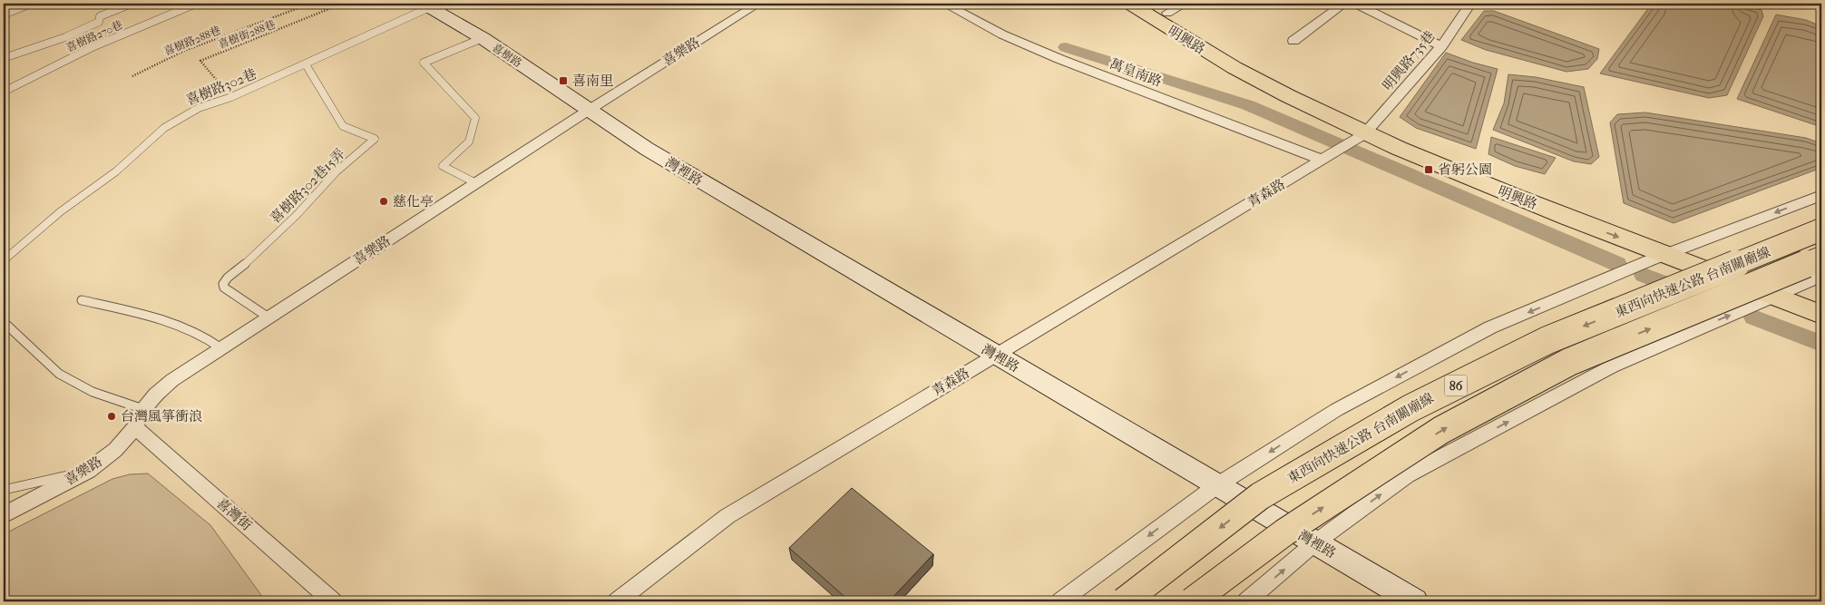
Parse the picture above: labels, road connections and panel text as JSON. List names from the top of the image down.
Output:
{
  "streets": {
    "highway": ["東西向快速公路 台南關廟線", "86"],
    "main road": ["明興路"],
    "street": [
      "喜樂路",
      "喜樹路",
      "明興路735巷",
      "萬皇南路",
      "灣裡路",
      "青森路",
      "喜灣街"
    ],
    "lane": ["喜樹路270巷", "喜樹路302巷", "喜樹路302巷15弄"],
    "path": ["喜樹街288巷", "喜樹路288巷"]
  },
  "crossings": [
    ["喜樹街288巷", "喜樹路302巷"],
    ["明興路", "明興路735巷"],
    ["明興路", "青森路"],
    ["喜樂路", "喜樹路"],
    ["喜樂路", "灣裡路"],
    ["喜樂路", "喜樹路302巷15弄"],
    ["喜樂路", "喜灣街"],
    ["喜樹路", "喜樹路302巷"],
    ["喜樹路", "灣裡路"],
    ["明興路735巷", "青森路"],
    ["萬皇南路", "青森路"],
    ["喜樹路302巷", "喜樹路302巷15弄"],
    ["灣裡路", "青森路"]
  ],
  "places": {
    "transit": ["喜南里", "省躬公園"],
    "other": ["慈化亭", "台灣風箏衝浪"]
  }
}
